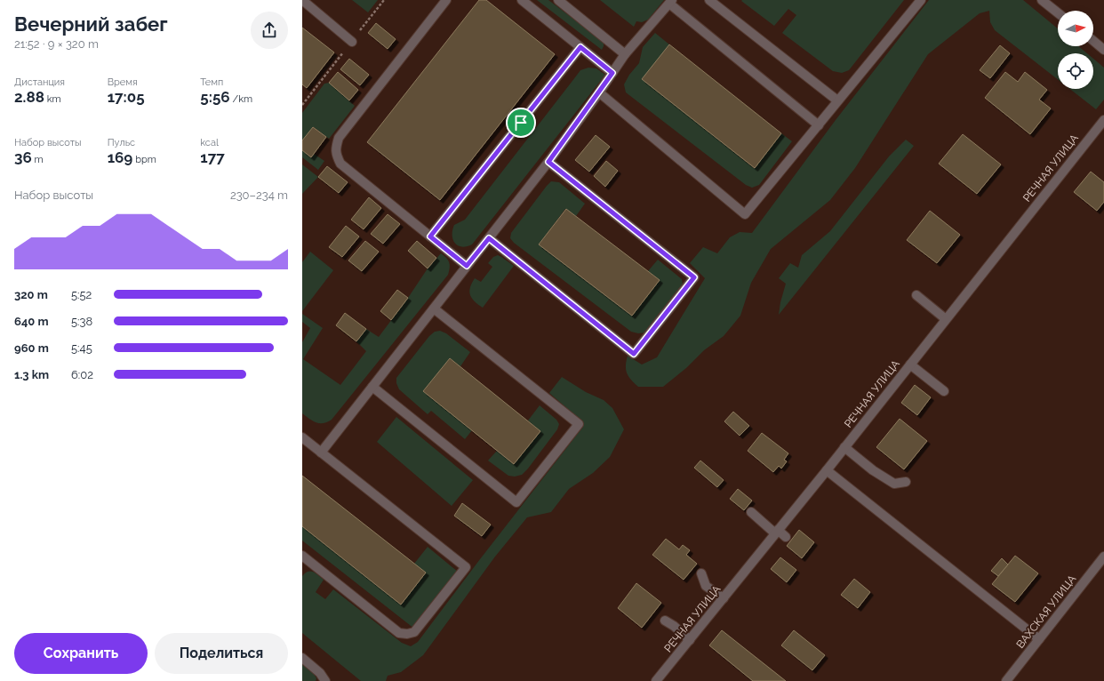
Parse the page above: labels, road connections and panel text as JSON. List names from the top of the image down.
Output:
{
  "streets": {
    "street": ["РЕЧНАЯ УЛИЦА", "ВАХСКАЯ УЛИЦА"]
  },
  "north": "right",
  "page": {
    "heading": ["Вечерний забег", "21:52 · 9 × 320 m"],
    "stats": [
      ["Дистанция", "2.88 km"],
      ["Время", "17:05"],
      ["Темп", "5:56 /km"],
      ["Набор высоты", "36 m"],
      ["Пульс", "169 bpm"],
      ["kcal", "177"]
    ],
    "chart": ["Набор высоты", "230–234 m"],
    "list": [
      {
        "name": "320 m",
        "note": "5:52"
      },
      {
        "name": "640 m",
        "note": "5:38"
      },
      {
        "name": "960 m",
        "note": "5:45"
      },
      {
        "name": "1.3 km",
        "note": "6:02"
      }
    ],
    "buttons": ["Сохранить", "Поделиться"]
  }
}
